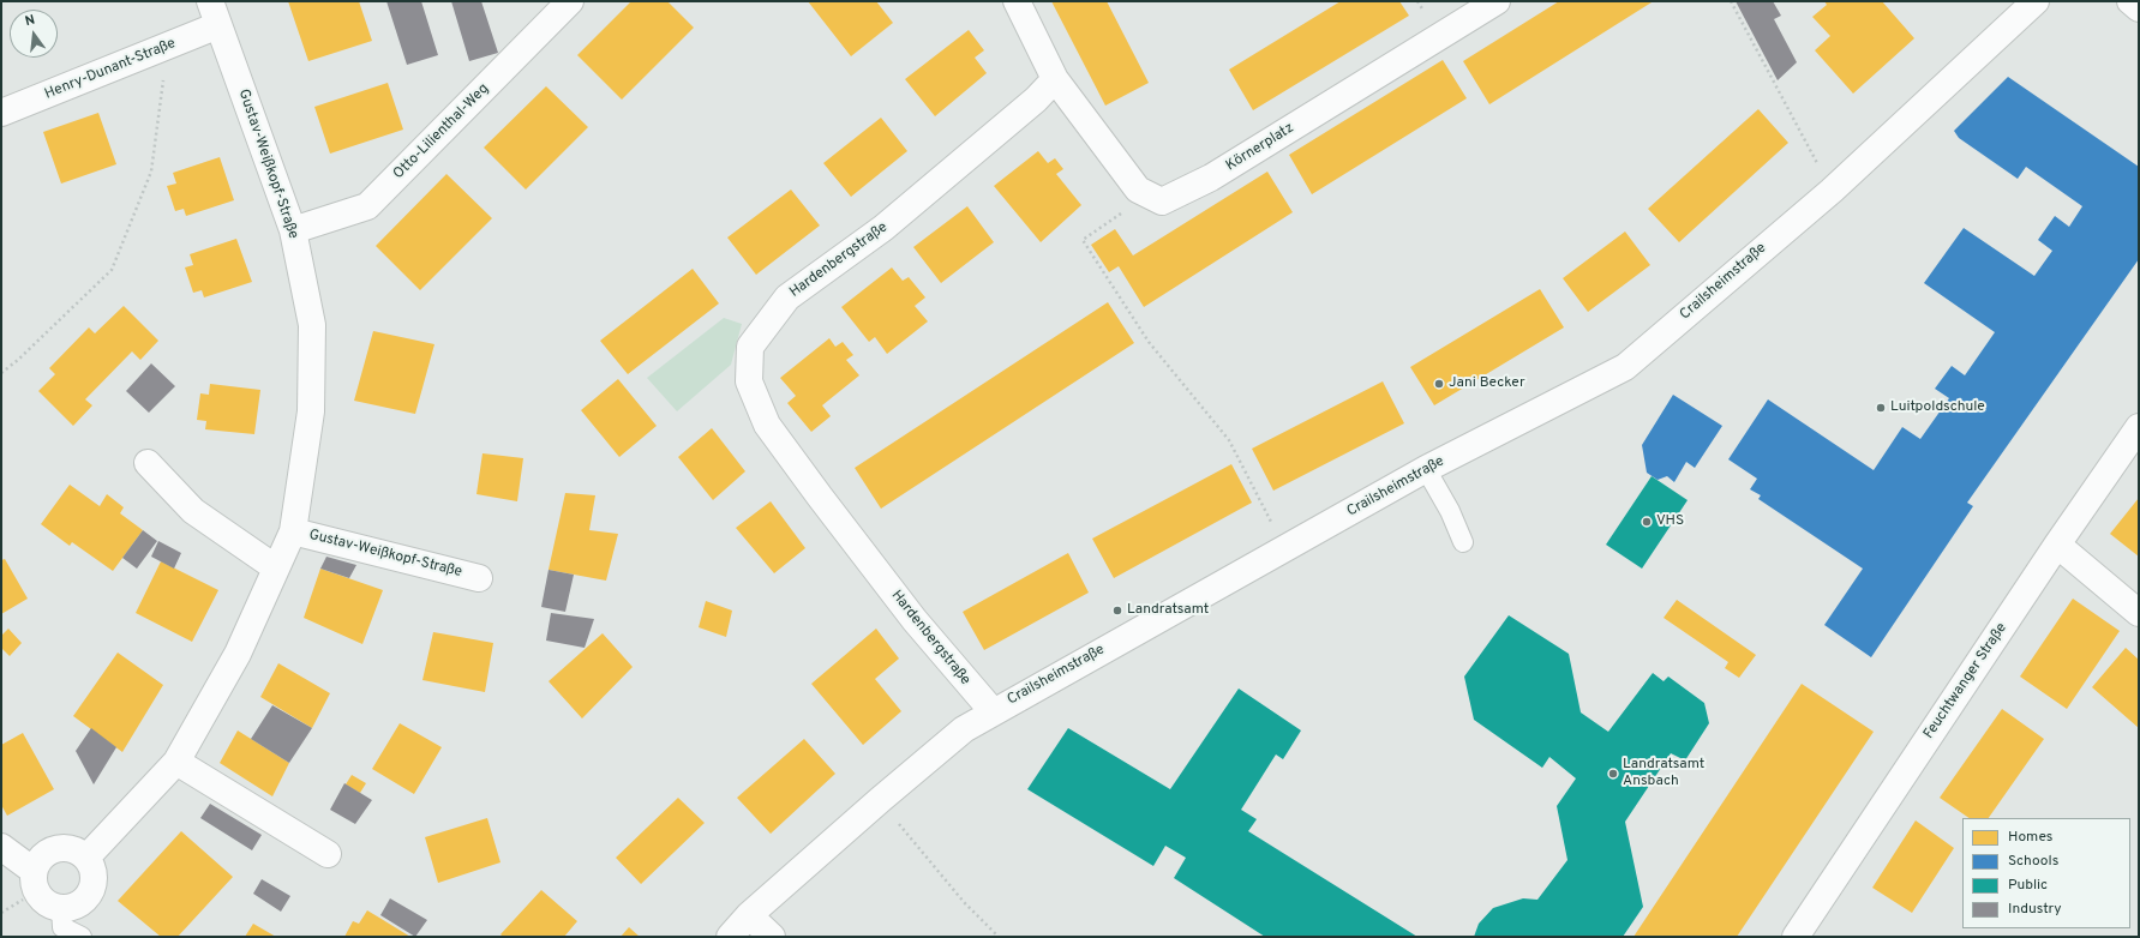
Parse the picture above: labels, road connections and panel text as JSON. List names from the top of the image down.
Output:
{
  "streets": {
    "street": [
      "Henry-Dunant-Straße",
      "Otto-Lilienthal-Weg",
      "Körnerplatz",
      "Gustav-Weißkopf-Straße",
      "Hardenbergstraße",
      "Crailsheimstraße",
      "Feuchtwanger Straße"
    ]
  },
  "crossings": [
    ["Henry-Dunant-Straße", "Gustav-Weißkopf-Straße"],
    ["Otto-Lilienthal-Weg", "Gustav-Weißkopf-Straße"],
    ["Hardenbergstraße", "Crailsheimstraße"]
  ],
  "places": [
    "Jani Becker",
    "Luitpoldschule",
    "VHS",
    "Landratsamt",
    "Landratsamt Ansbach"
  ],
  "legend": [
    "Homes",
    "Schools",
    "Public",
    "Industry"
  ],
  "north": "top"
}
